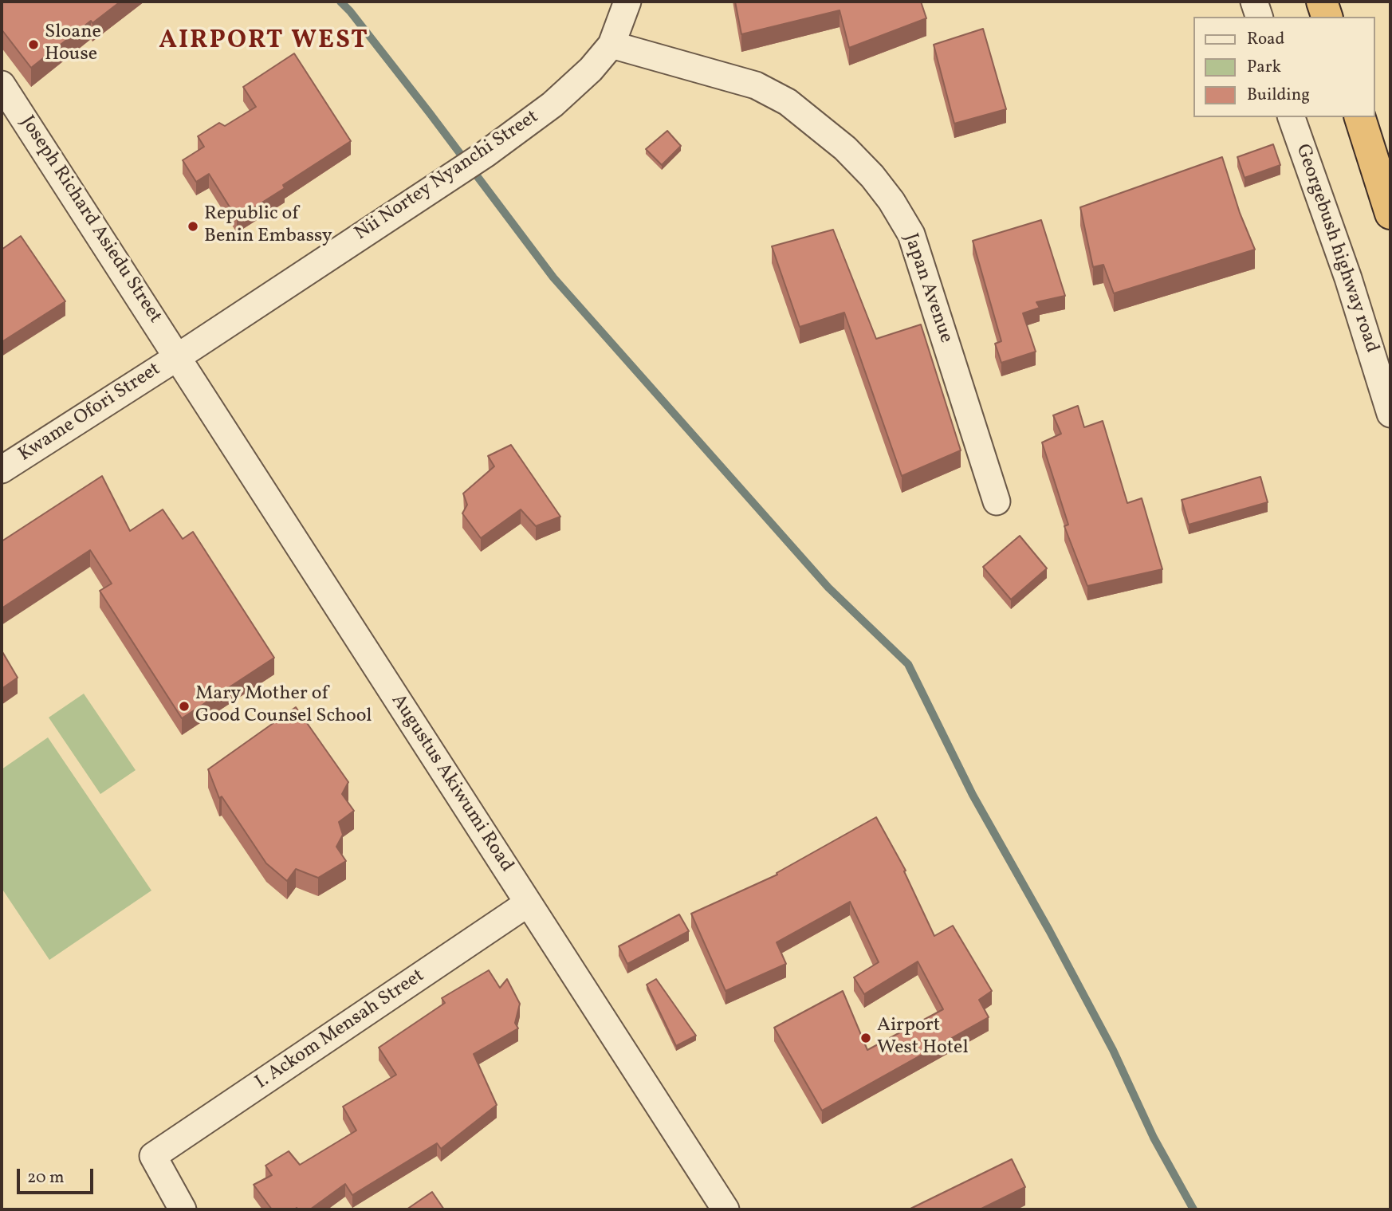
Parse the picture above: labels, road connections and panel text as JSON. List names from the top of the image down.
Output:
{
  "streets": {
    "street": [
      "Nii Nortey Nyanchi Street",
      "Joseph Richard Asiedu Street",
      "Georgebush highway road",
      "Japan Avenue",
      "Kwame Ofori Street",
      "Augustus Akiwumi Road",
      "I. Ackom Mensah Street"
    ]
  },
  "crossings": [
    ["Nii Nortey Nyanchi Street", "Joseph Richard Asiedu Street"],
    ["Nii Nortey Nyanchi Street", "Japan Avenue"],
    ["Nii Nortey Nyanchi Street", "Kwame Ofori Street"],
    ["Nii Nortey Nyanchi Street", "Augustus Akiwumi Road"],
    ["Joseph Richard Asiedu Street", "Kwame Ofori Street"],
    ["Joseph Richard Asiedu Street", "Augustus Akiwumi Road"],
    ["Kwame Ofori Street", "Augustus Akiwumi Road"],
    ["Augustus Akiwumi Road", "I. Ackom Mensah Street"]
  ],
  "districts": ["AIRPORT WEST"],
  "places": [
    "Sloane House",
    "Republic of Benin Embassy",
    "Mary Mother of Good Counsel School",
    "Airport West Hotel"
  ],
  "legend": ["Road", "Park", "Building"],
  "scale_bar": "20 m"
}
